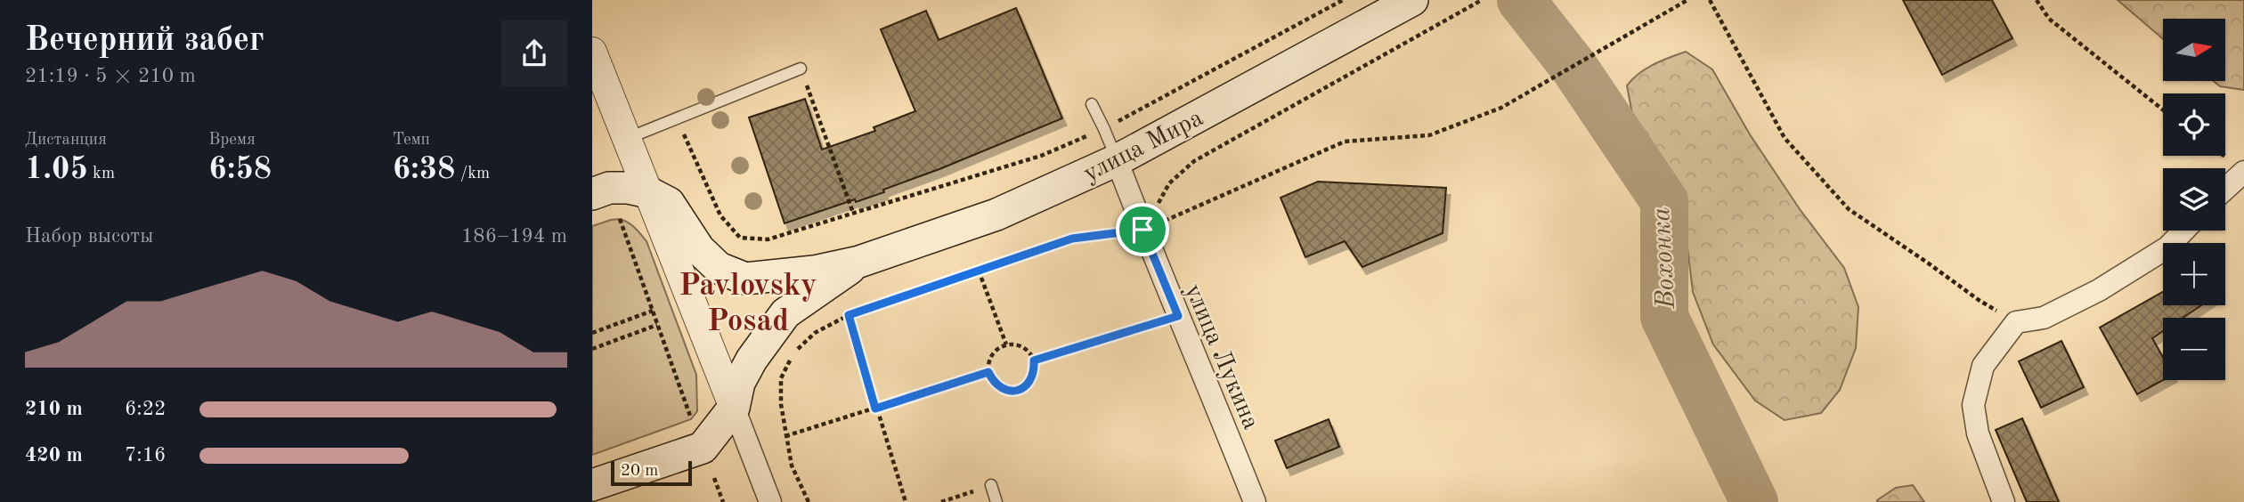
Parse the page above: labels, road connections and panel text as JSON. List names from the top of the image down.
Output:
{
  "streets": {
    "main road": ["улица Мира"],
    "street": ["улица Лукина"]
  },
  "crossings": [
    ["улица Мира", "улица Лукина"]
  ],
  "districts": ["Pavlovsky Posad"],
  "water": ["Вохонка"],
  "scale_bar": "20 m",
  "north": "right",
  "page": {
    "heading": ["Вечерний забег", "21:19 · 5 × 210 m"],
    "map_buttons": ["+", "−"],
    "stats": [
      ["Дистанция", "1.05 km"],
      ["Время", "6:58"],
      ["Темп", "6:38 /km"]
    ],
    "chart": ["Набор высоты", "186–194 m"],
    "list": [
      {
        "name": "210 m",
        "note": "6:22"
      },
      {
        "name": "420 m",
        "note": "7:16"
      }
    ],
    "scale": "20 m"
  }
}
